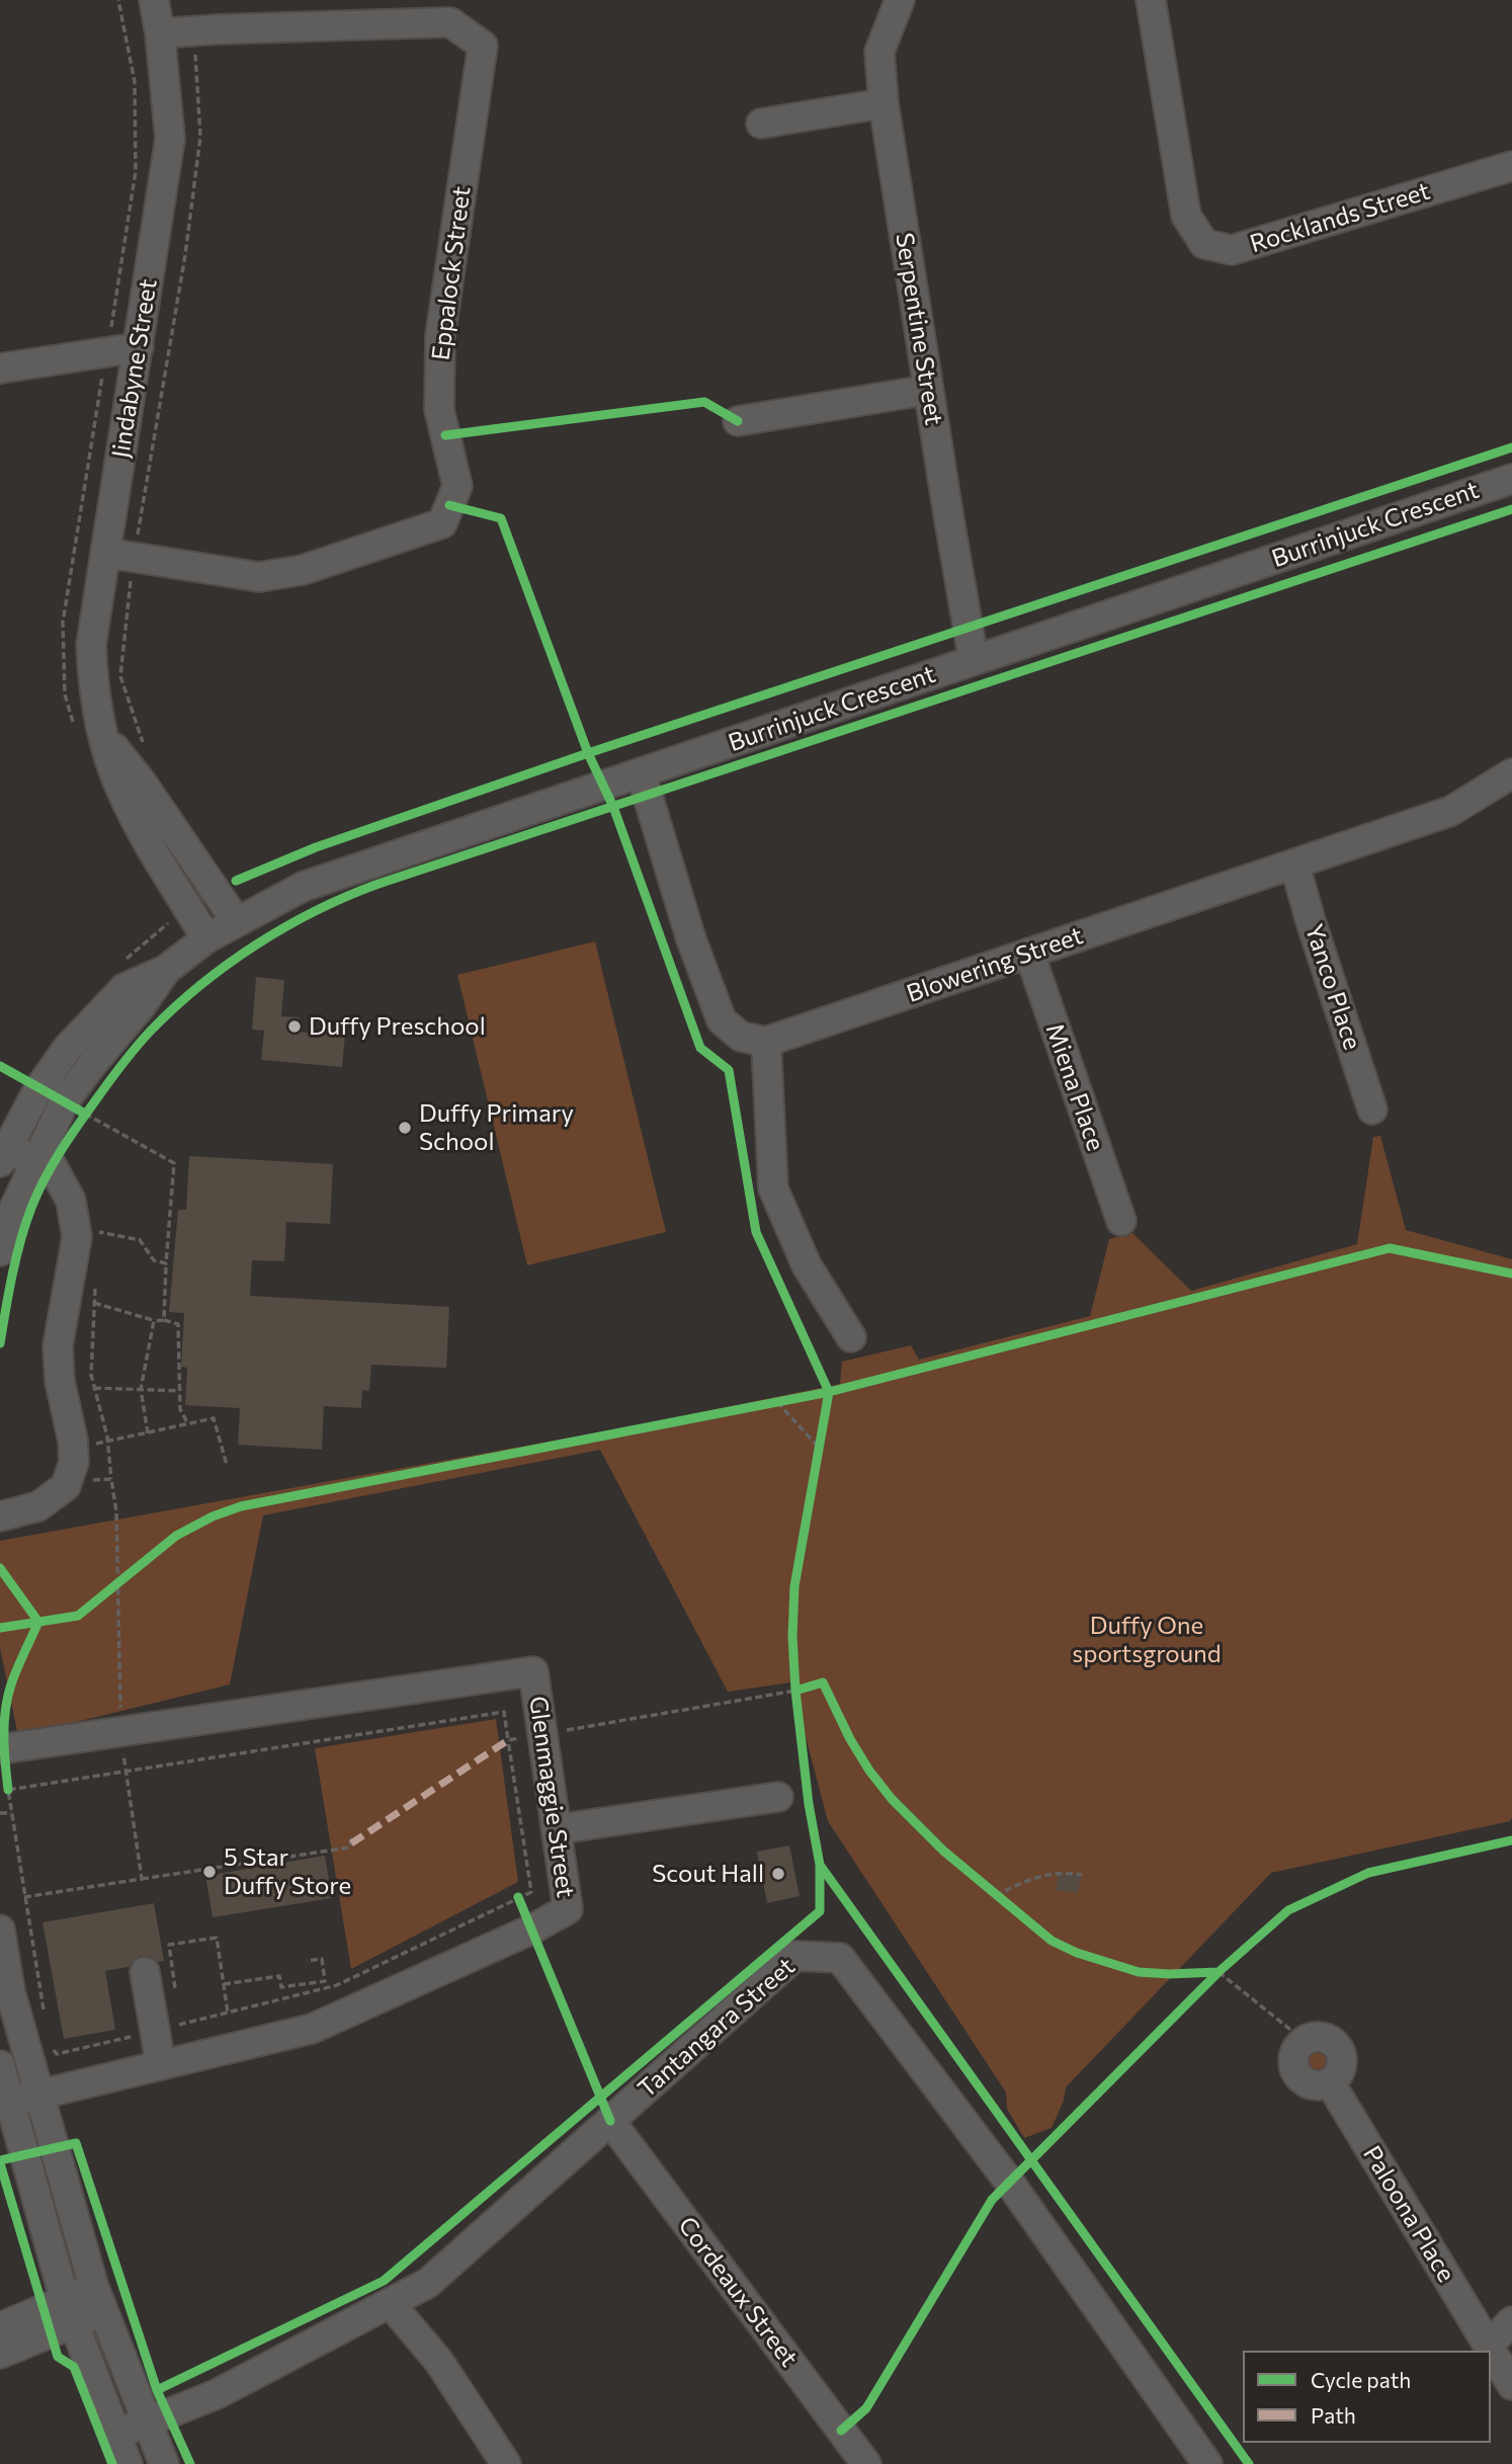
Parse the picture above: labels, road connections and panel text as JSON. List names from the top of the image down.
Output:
{
  "streets": {
    "street": [
      "Rocklands Street",
      "Eppalock Street",
      "Serpentine Street",
      "Jindabyne Street",
      "Burrinjuck Crescent",
      "Blowering Street",
      "Yanco Place",
      "Miena Place",
      "Glenmaggie Street",
      "Tantangara Street",
      "Paloona Place",
      "Cordeaux Street"
    ]
  },
  "crossings": [
    ["Eppalock Street", "Jindabyne Street"],
    ["Serpentine Street", "Burrinjuck Crescent"],
    ["Jindabyne Street", "Burrinjuck Crescent"],
    ["Blowering Street", "Yanco Place"],
    ["Blowering Street", "Miena Place"],
    ["Tantangara Street", "Cordeaux Street"]
  ],
  "parks": ["Duffy One sportsground"],
  "places": [
    "Duffy Preschool",
    "Duffy Primary School",
    "5 Star Duffy Store",
    "Scout Hall"
  ],
  "legend": ["Cycle path", "Path"]
}
